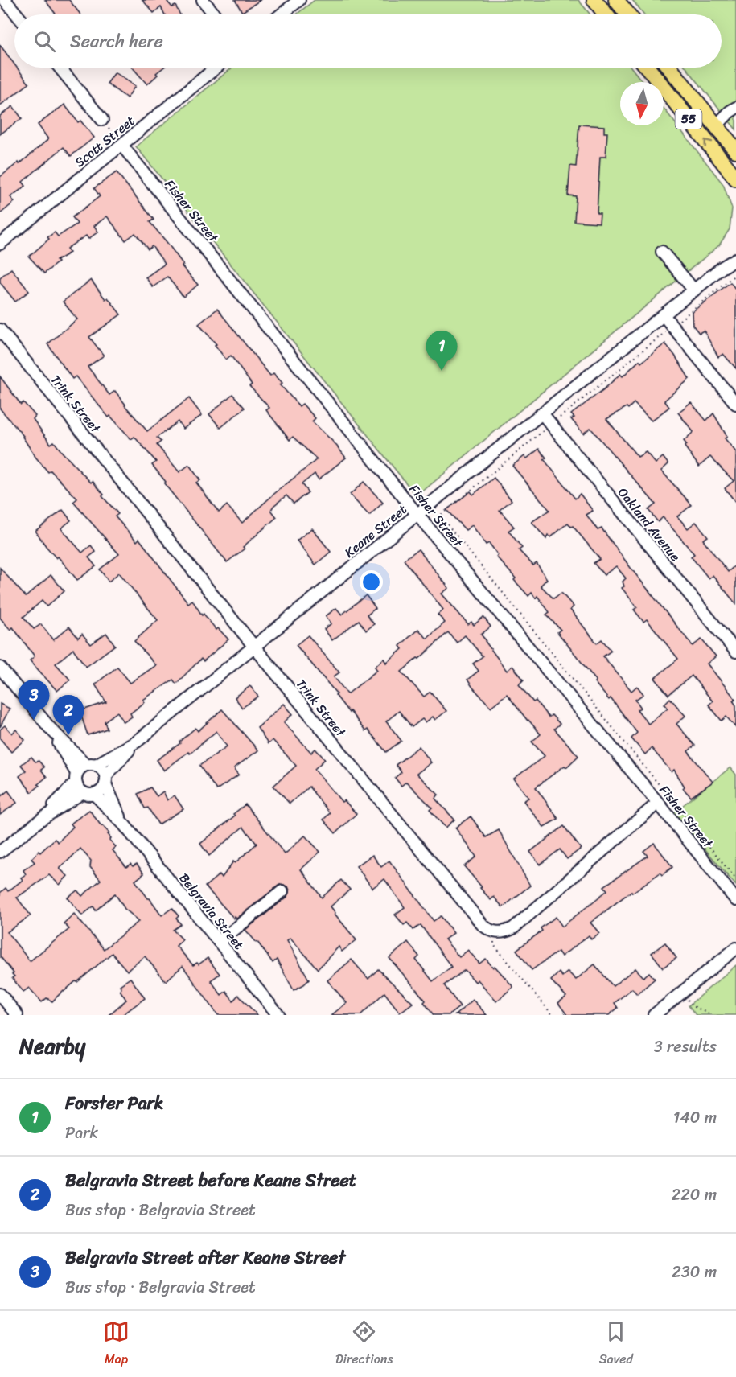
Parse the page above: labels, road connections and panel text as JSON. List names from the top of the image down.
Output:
{
  "streets": {
    "main road": ["55"],
    "street": [
      "Scott Street",
      "Fisher Street",
      "Trink Street",
      "Oakland Avenue",
      "Keane Street",
      "Belgravia Street"
    ]
  },
  "crossings": [
    ["Scott Street", "Fisher Street"],
    ["Fisher Street", "Keane Street"],
    ["Trink Street", "Keane Street"],
    ["Oakland Avenue", "Keane Street"],
    ["Keane Street", "Belgravia Street"]
  ],
  "north": "bottom",
  "page": {
    "search": "Search here",
    "pins": ["1", "3", "2"],
    "heading": ["Nearby", "3 results"],
    "list": [
      {
        "mark": "1",
        "name": "Forster Park",
        "note": "Park",
        "value": "140 m"
      },
      {
        "mark": "2",
        "name": "Belgravia Street before Keane Street",
        "note": "Bus stop · Belgravia Street",
        "value": "220 m"
      },
      {
        "mark": "3",
        "name": "Belgravia Street after Keane Street",
        "note": "Bus stop · Belgravia Street",
        "value": "230 m"
      }
    ],
    "nav": ["Map", "Directions", "Saved"]
  }
}
